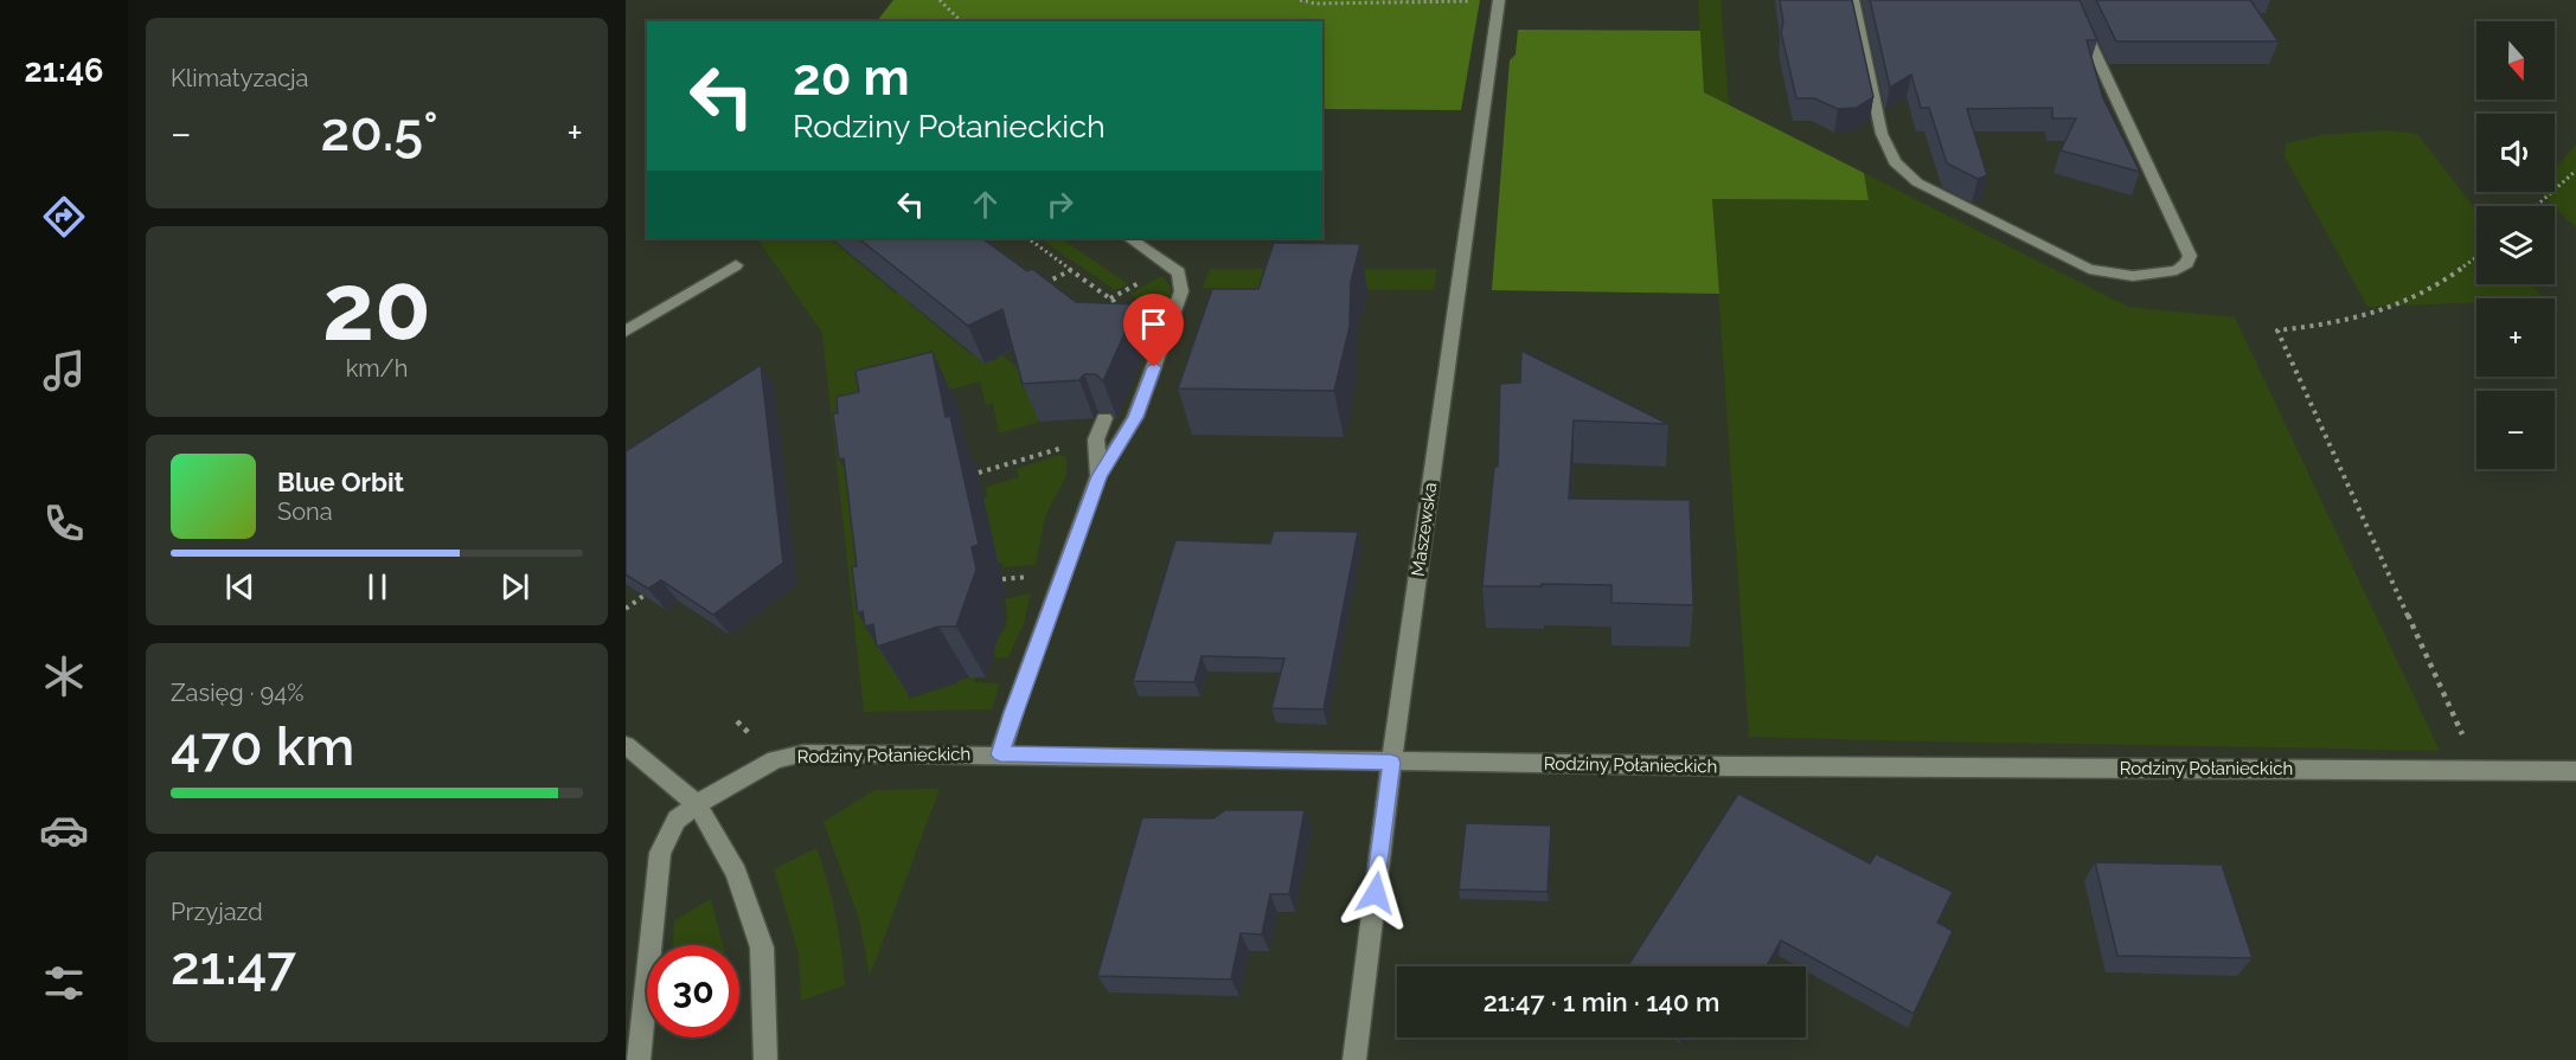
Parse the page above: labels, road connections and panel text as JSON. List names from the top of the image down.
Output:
{
  "streets": {
    "street": ["Maszewska", "Rodziny Połanieckich"]
  },
  "crossings": [
    ["Maszewska", "Rodziny Połanieckich"]
  ],
  "north": "bottom",
  "page": {
    "tabs": "21:46",
    "tile": [
      "Klimatyzacja",
      ["20", "km/h"],
      ["Zasięg · 94%", "470 km"],
      ["Przyjazd", "21:47"]
    ],
    "map_buttons": ["+", "−"],
    "turn": ["20 m", "Rodziny Połanieckich"],
    "heat": ["−", "20.5°", "+"],
    "song": ["Blue Orbit", "Sona"],
    "limit": "30",
    "trip": "21:47 · 1 min · 140 m"
  }
}
